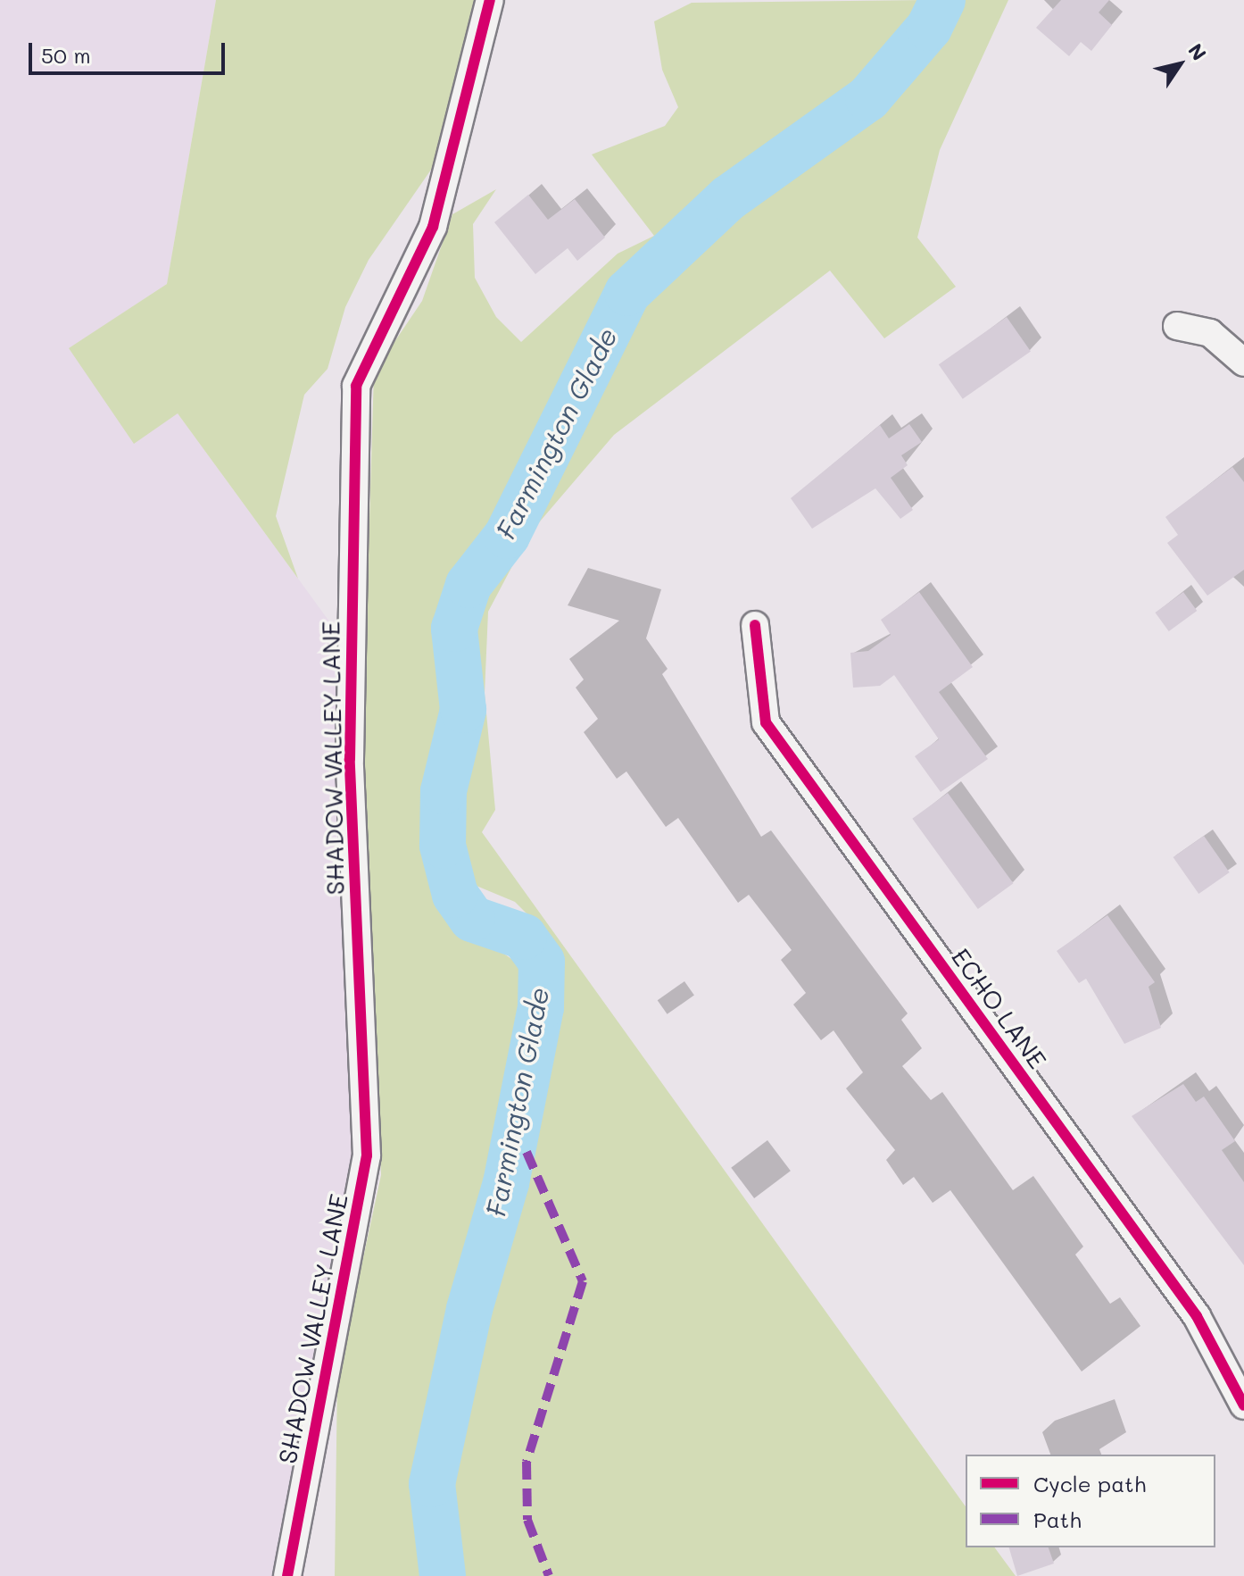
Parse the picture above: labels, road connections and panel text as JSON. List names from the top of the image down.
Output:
{
  "streets": {
    "street": ["SHADOW VALLEY LANE", "ECHO LANE"]
  },
  "water": ["Farmington Glade"],
  "legend": ["Cycle path", "Path"],
  "scale_bar": "50 m",
  "north": "top right"
}
